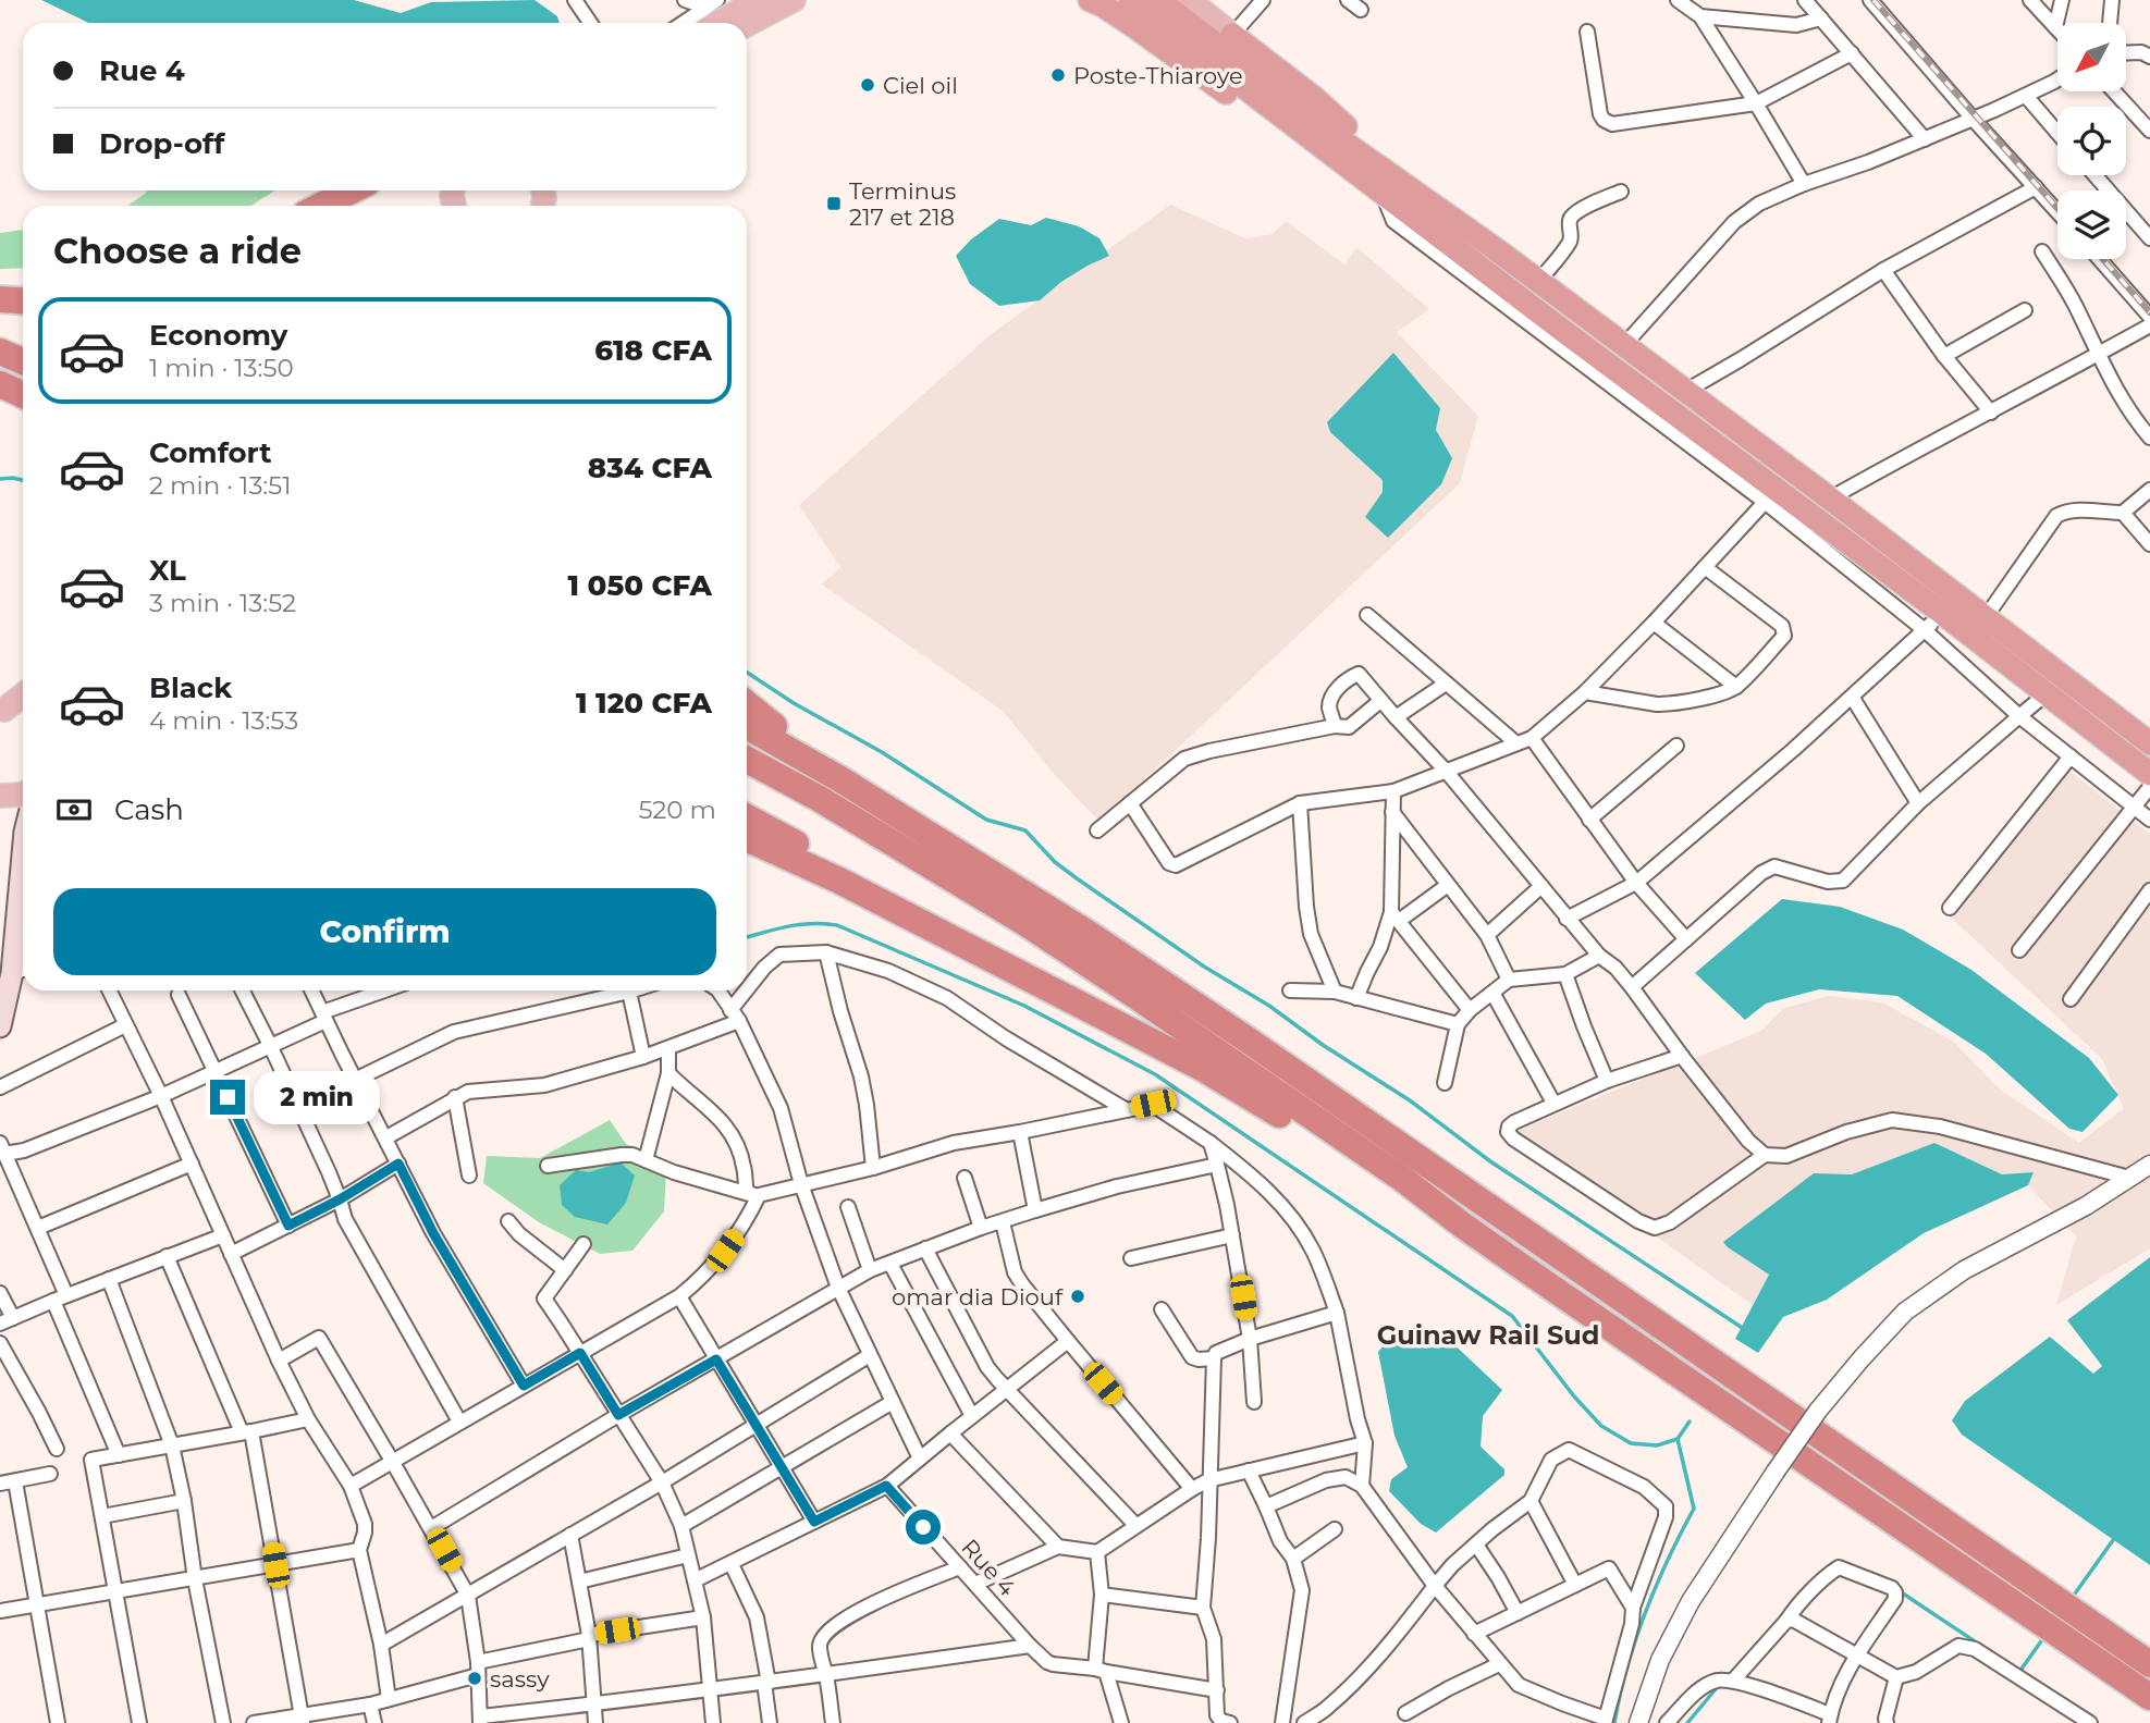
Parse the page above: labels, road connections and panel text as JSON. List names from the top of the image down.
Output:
{
  "streets": {
    "street": ["Rue 4"]
  },
  "districts": ["Guinaw Rail Sud"],
  "places": {
    "other": [
      "Poste-Thiaroye",
      "Ciel oil",
      "omar dia Diouf",
      "sassy"
    ],
    "transit": ["Terminus 217 et 218"]
  },
  "north": "bottom left",
  "page": {
    "banner": ["Rue 4", "Drop-off"],
    "heading": "Choose a ride",
    "list": [
      {
        "name": "Economy",
        "note": "1 min · 13:50",
        "value": "618 CFA"
      },
      {
        "name": "Comfort",
        "note": "2 min · 13:51",
        "value": "834 CFA"
      },
      {
        "name": "XL",
        "note": "3 min · 13:52",
        "value": "1 050 CFA"
      },
      {
        "name": "Black",
        "note": "4 min · 13:53",
        "value": "1 120 CFA"
      }
    ],
    "pay": ["Cash", "520 m"],
    "buttons": "Confirm",
    "bubble": "2 min"
  }
}
